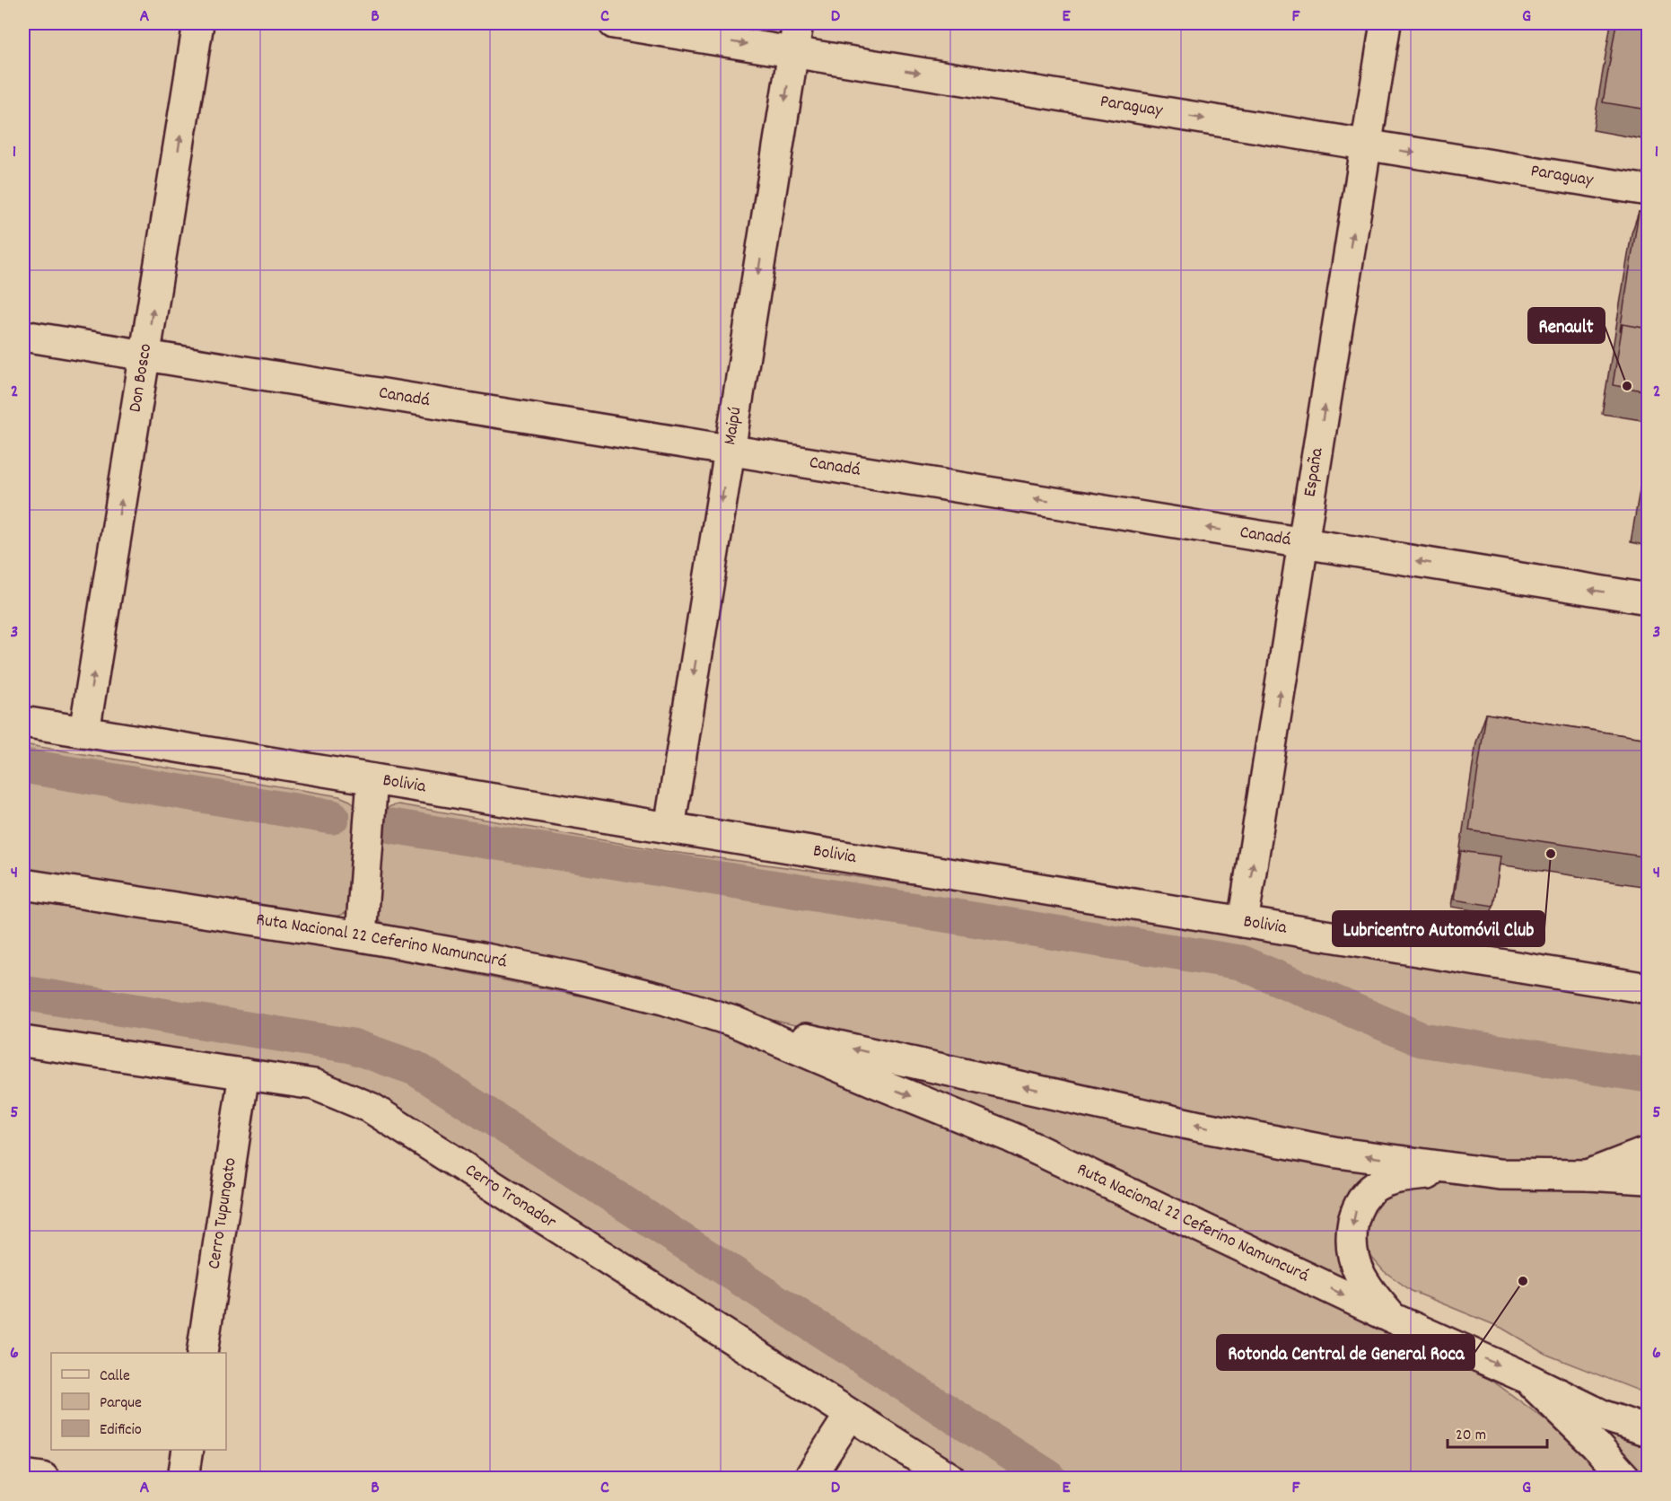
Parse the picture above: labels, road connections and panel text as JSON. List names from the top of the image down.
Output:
{
  "streets": {
    "main road": [
      "Paraguay",
      "Don Bosco",
      "Canadá",
      "Maipú",
      "España",
      "Bolivia",
      "Ruta Nacional 22 Ceferino Namuncurá",
      "Cerro Tronador",
      "Cerro Tupungato"
    ]
  },
  "crossings": [
    ["Paraguay", "Maipú"],
    ["Paraguay", "España"],
    ["Don Bosco", "Canadá"],
    ["Don Bosco", "Bolivia"],
    ["Canadá", "Maipú"],
    ["Canadá", "España"],
    ["Maipú", "Bolivia"],
    ["España", "Bolivia"],
    ["Cerro Tronador", "Cerro Tupungato"]
  ],
  "one_way": [
    "Paraguay",
    "Don Bosco",
    "Canadá",
    "Maipú",
    "España"
  ],
  "places": ["Renault", "Lubricentro Automóvil Club", "Rotonda Central de General Roca"],
  "legend": ["Calle", "Parque", "Edificio"],
  "scale_bar": "20 m",
  "grid": {
    "columns": [
      "A",
      "B",
      "C",
      "D",
      "E",
      "F",
      "G"
    ],
    "rows": [
      "1",
      "2",
      "3",
      "4",
      "5",
      "6"
    ]
  }
}
